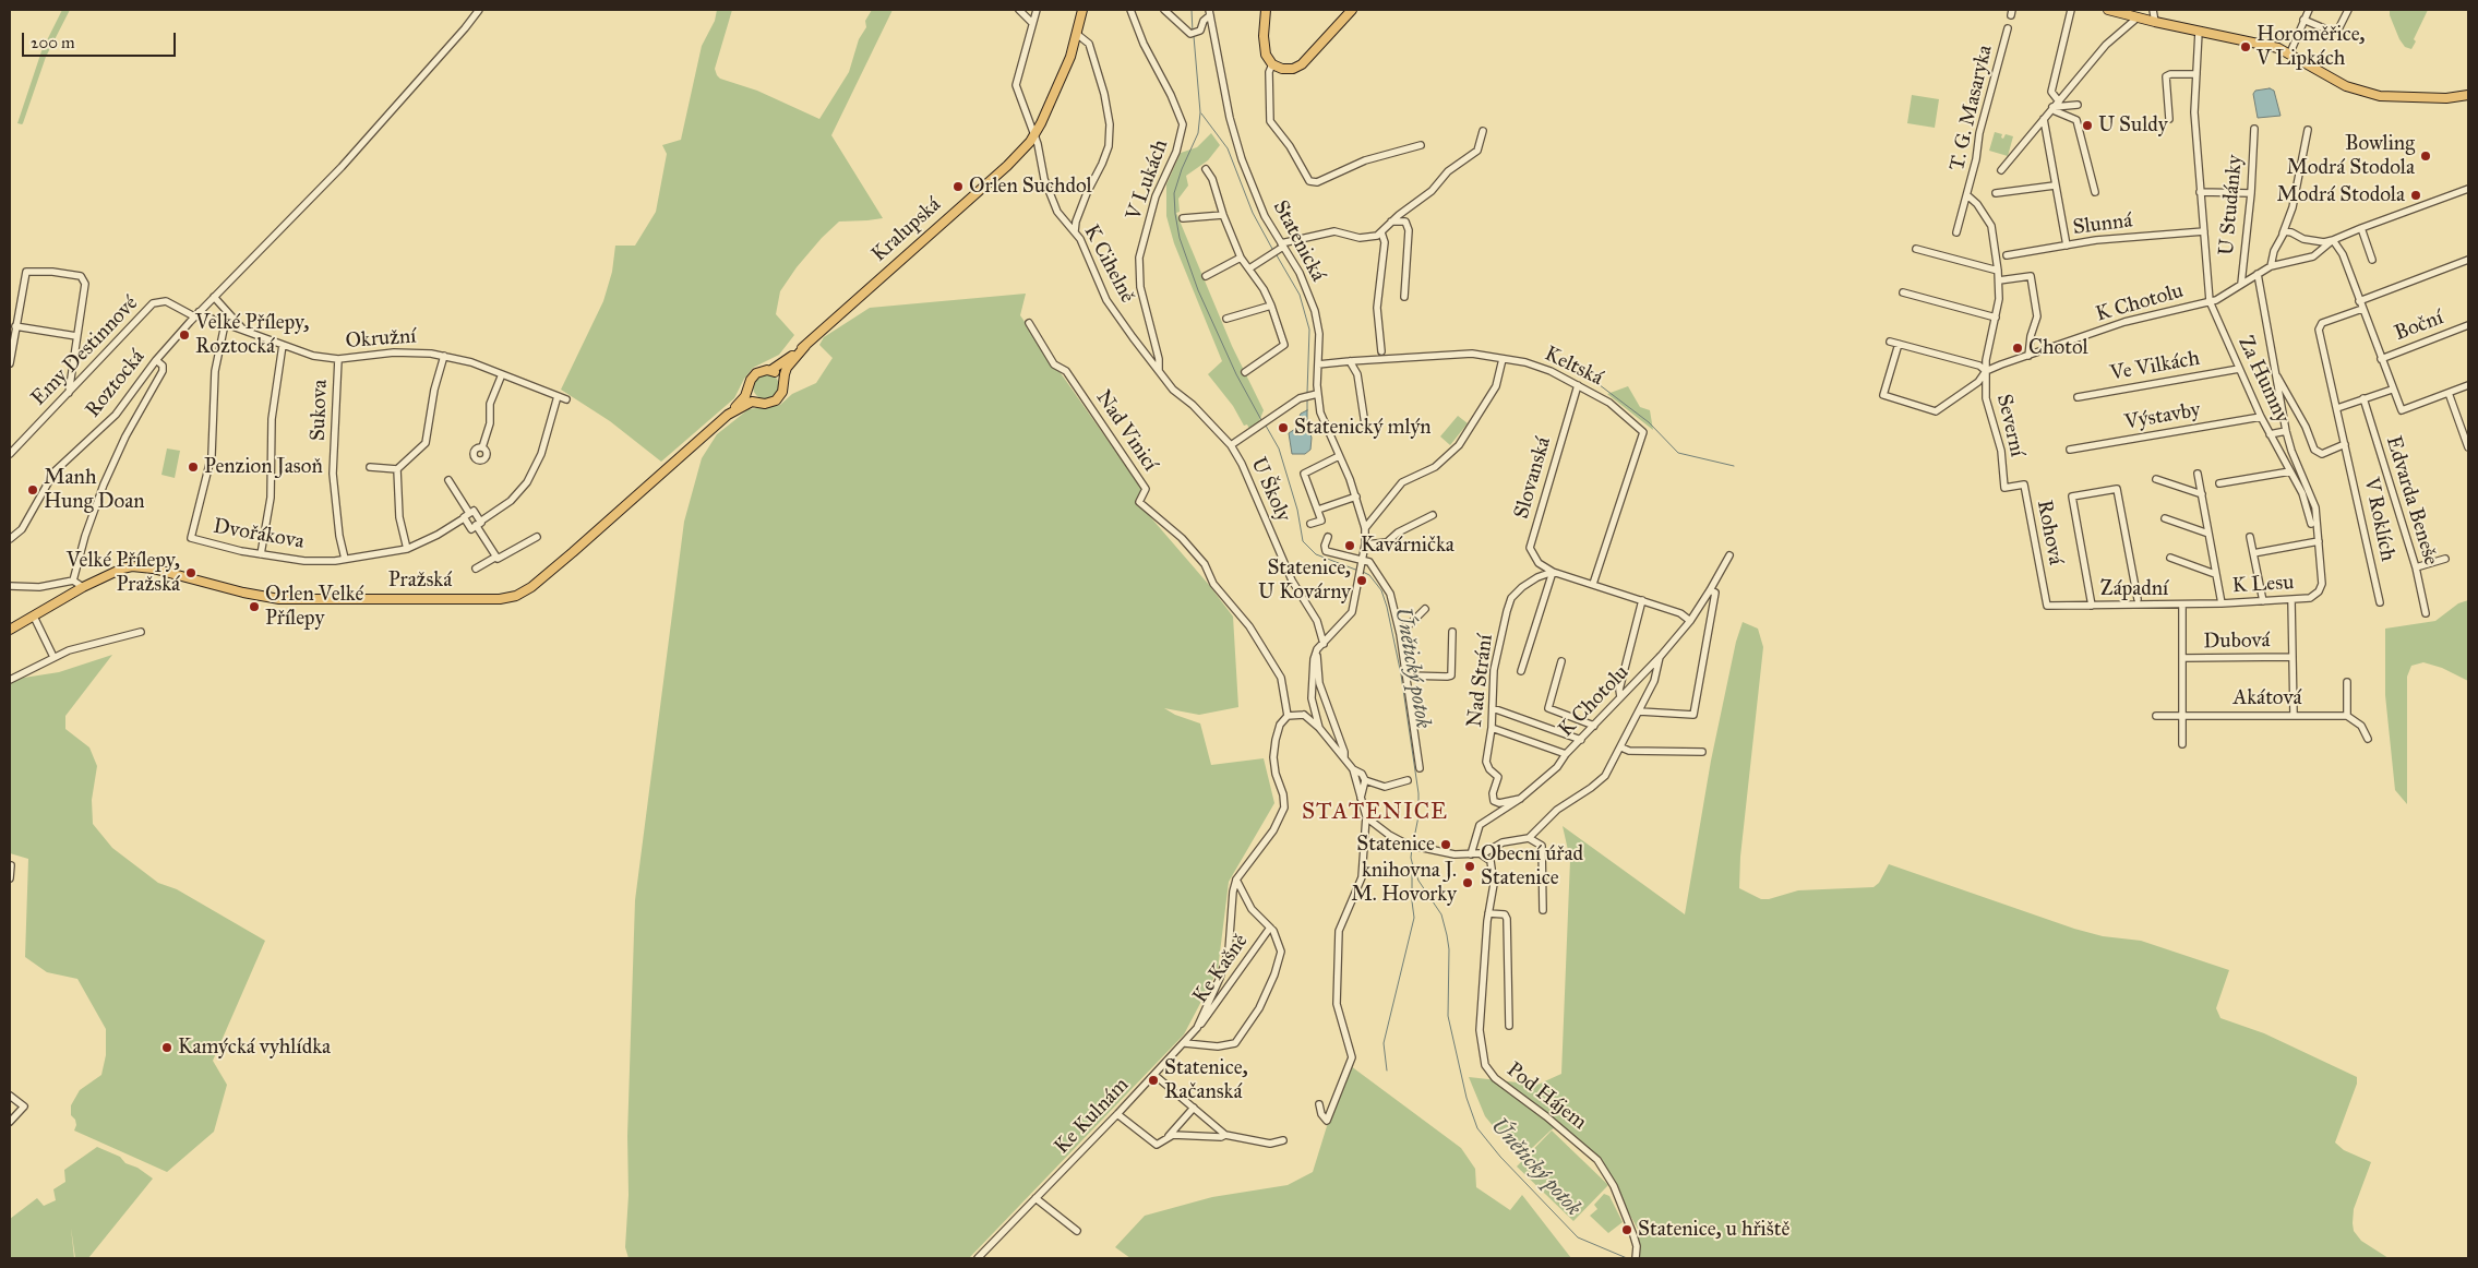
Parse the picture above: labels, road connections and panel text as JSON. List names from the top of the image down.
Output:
{
  "streets": {
    "main road": ["Kralupská", "Pražská"],
    "street": [
      "T. G. Masaryka",
      "V Lukách",
      "U Studánky",
      "Slunná",
      "Statenická",
      "K Cihelně",
      "K Chotolu",
      "Boční",
      "Okružní",
      "Emy Destinnové",
      "Keltská",
      "Ve Vilkách",
      "Za Humny",
      "Roztocká",
      "Sukova",
      "Výstavby",
      "Severní",
      "Nad Vinicí",
      "Slovanská",
      "U Školy",
      "Edvarda Beneše",
      "V Roklích",
      "Rohová",
      "Dvořákova",
      "K Lesu",
      "Západní",
      "Dubová",
      "Nad Strání",
      "Akátová",
      "Ke Kašně",
      "Pod Hájem",
      "Ke Kulnám"
    ]
  },
  "crossings": [
    ["T. G. Masaryka", "K Chotolu"],
    ["T. G. Masaryka", "Severní"],
    ["V Lukách", "K Cihelně"],
    ["V Lukách", "U Školy"],
    ["U Studánky", "K Chotolu"],
    ["Slunná", "Za Humny"],
    ["Kralupská", "K Cihelně"],
    ["Statenická", "Keltská"],
    ["Statenická", "U Školy"],
    ["K Cihelně", "U Školy"],
    ["K Chotolu", "Keltská"],
    ["K Chotolu", "Za Humny"],
    ["K Chotolu", "Severní"],
    ["K Chotolu", "Slovanská"],
    ["K Chotolu", "Nad Strání"],
    ["Okružní", "Emy Destinnové"],
    ["Okružní", "Roztocká"],
    ["Okružní", "Sukova"],
    ["Okružní", "Dvořákova"],
    ["Emy Destinnové", "Roztocká"],
    ["Keltská", "Slovanská"],
    ["Keltská", "Nad Strání"],
    ["Ve Vilkách", "Za Humny"],
    ["Za Humny", "Výstavby"],
    ["Za Humny", "K Lesu"],
    ["Sukova", "Dvořákova"],
    ["Severní", "Rohová"],
    ["Nad Vinicí", "Ke Kulnám"],
    ["Slovanská", "Nad Strání"],
    ["Rohová", "Západní"],
    ["K Lesu", "Západní"],
    ["Ke Kašně", "Ke Kulnám"]
  ],
  "districts": ["STATENICE"],
  "water": ["Únětický potok"],
  "places": [
    "Horoměřice, V Lipkách",
    "U Suldy",
    "Bowling Modrá Stodola",
    "Orlen Suchdol",
    "Modrá Stodola",
    "Velké Přílepy, Roztocká",
    "Chotol",
    "Statenický mlýn",
    "Penzion Jasoň",
    "Manh Hung Doan",
    "Kavárnička",
    "Velké Přílepy, Pražská",
    "Statenice, U Kovárny",
    "Orlen Velké Přílepy",
    "Statenice",
    "Obecní úřad Statenice",
    "knihovna J. M. Hovorky",
    "Kamýcká vyhlídka",
    "Statenice, Račanská",
    "Statenice, u hřiště"
  ],
  "scale_bar": "200 m"
}
